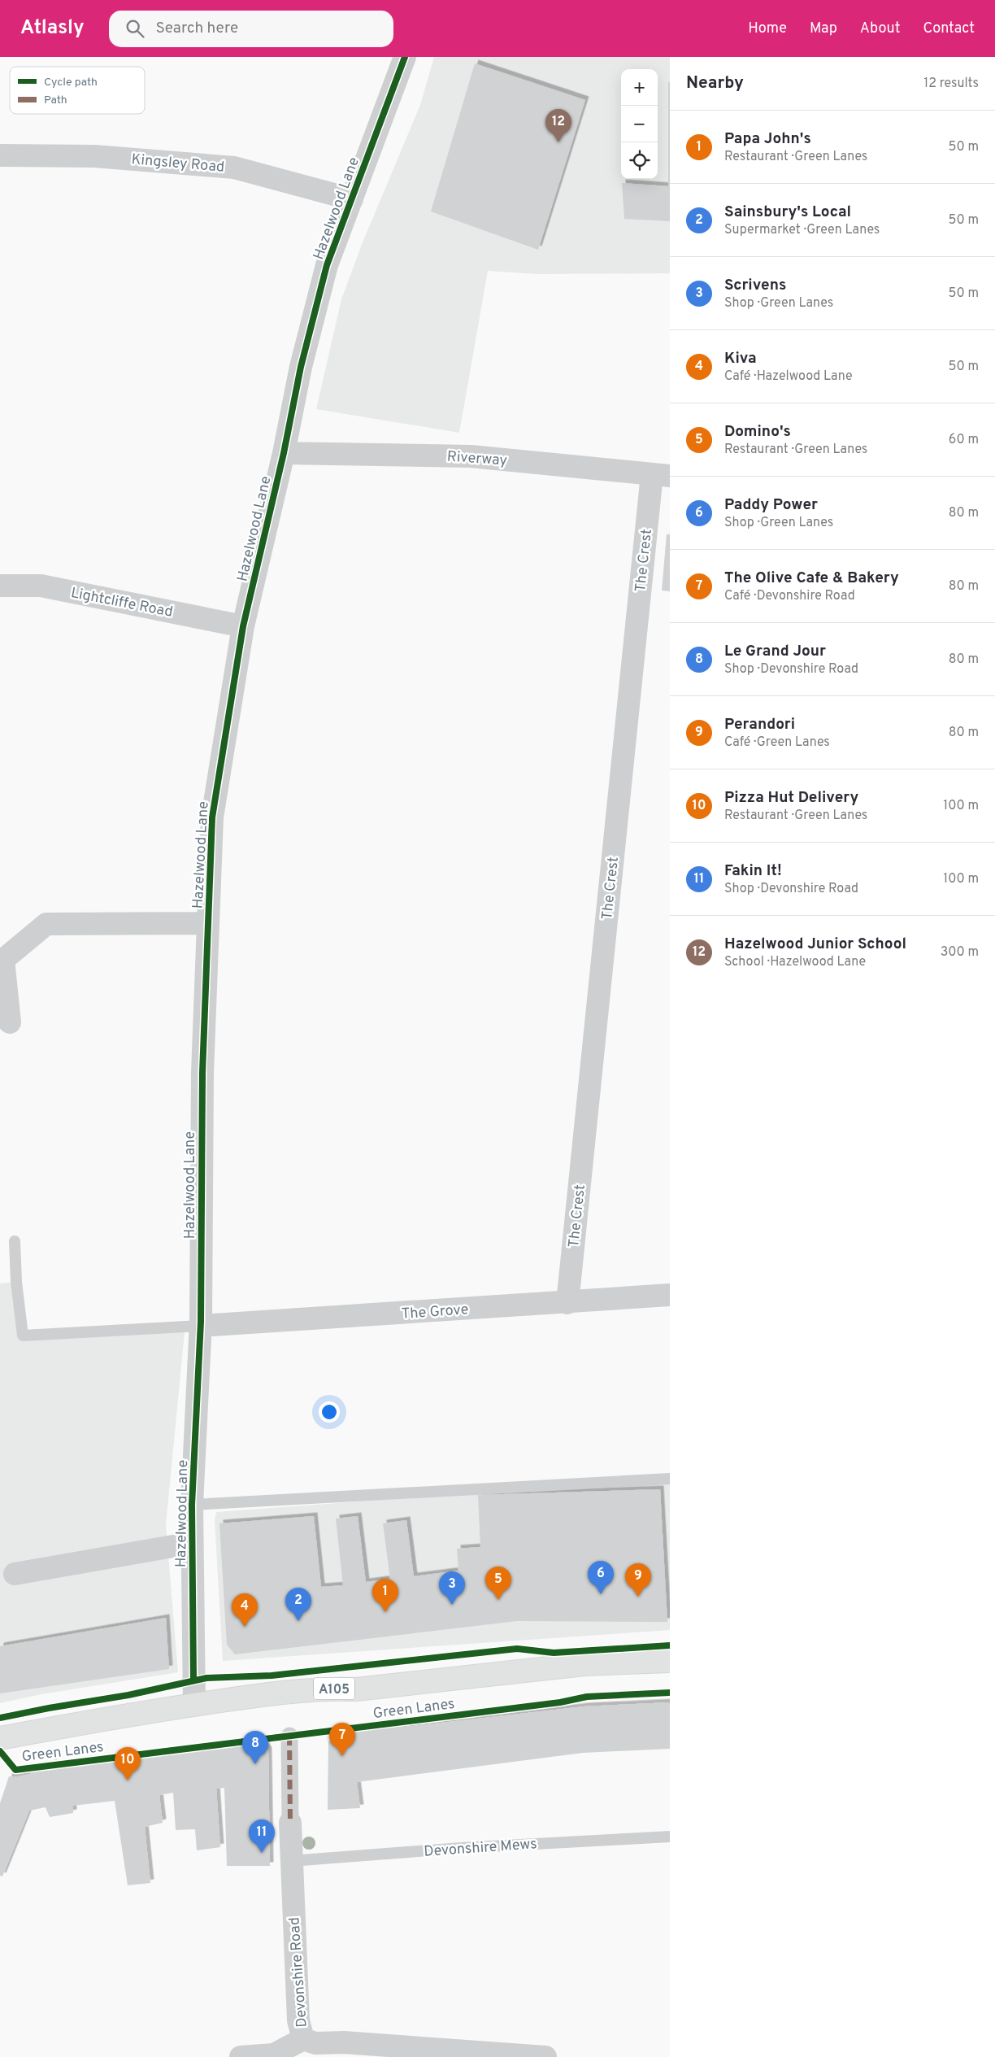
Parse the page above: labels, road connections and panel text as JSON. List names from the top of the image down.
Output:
{
  "streets": {
    "main road": ["A105", "Green Lanes"],
    "street": [
      "Kingsley Road",
      "Hazelwood Lane",
      "Riverway",
      "The Crest",
      "Lightcliffe Road",
      "The Grove",
      "Devonshire Road"
    ],
    "lane": ["Devonshire Mews"]
  },
  "crossings": [
    ["Kingsley Road", "Hazelwood Lane"],
    ["Hazelwood Lane", "Riverway"],
    ["Hazelwood Lane", "Lightcliffe Road"],
    ["Hazelwood Lane", "The Grove"],
    ["Hazelwood Lane", "Green Lanes"],
    ["Riverway", "The Crest"],
    ["The Crest", "The Grove"],
    ["Devonshire Mews", "Devonshire Road"]
  ],
  "legend": ["Cycle path", "Path"],
  "page": {
    "header": "Atlasly",
    "search": "Search here",
    "nav": [
      "Home",
      "Map",
      "About",
      "Contact"
    ],
    "heading": ["Nearby", "12 results"],
    "map_buttons": ["+", "−"],
    "pins": [
      "12",
      "6",
      "9",
      "5",
      "3",
      "1",
      "2",
      "4",
      "7",
      "8",
      "10",
      "11"
    ],
    "list": [
      {
        "mark": "1",
        "name": "Papa John's",
        "note": "Restaurant · Green Lanes",
        "value": "50 m"
      },
      {
        "mark": "2",
        "name": "Sainsbury's Local",
        "note": "Supermarket · Green Lanes",
        "value": "50 m"
      },
      {
        "mark": "3",
        "name": "Scrivens",
        "note": "Shop · Green Lanes",
        "value": "50 m"
      },
      {
        "mark": "4",
        "name": "Kiva",
        "note": "Café · Hazelwood Lane",
        "value": "50 m"
      },
      {
        "mark": "5",
        "name": "Domino's",
        "note": "Restaurant · Green Lanes",
        "value": "60 m"
      },
      {
        "mark": "6",
        "name": "Paddy Power",
        "note": "Shop · Green Lanes",
        "value": "80 m"
      },
      {
        "mark": "7",
        "name": "The Olive Cafe & Bakery",
        "note": "Café · Devonshire Road",
        "value": "80 m"
      },
      {
        "mark": "8",
        "name": "Le Grand Jour",
        "note": "Shop · Devonshire Road",
        "value": "80 m"
      },
      {
        "mark": "9",
        "name": "Perandori",
        "note": "Café · Green Lanes",
        "value": "80 m"
      },
      {
        "mark": "10",
        "name": "Pizza Hut Delivery",
        "note": "Restaurant · Green Lanes",
        "value": "100 m"
      },
      {
        "mark": "11",
        "name": "Fakin It!",
        "note": "Shop · Devonshire Road",
        "value": "100 m"
      },
      {
        "mark": "12",
        "name": "Hazelwood Junior School",
        "note": "School · Hazelwood Lane",
        "value": "300 m"
      }
    ]
  }
}
